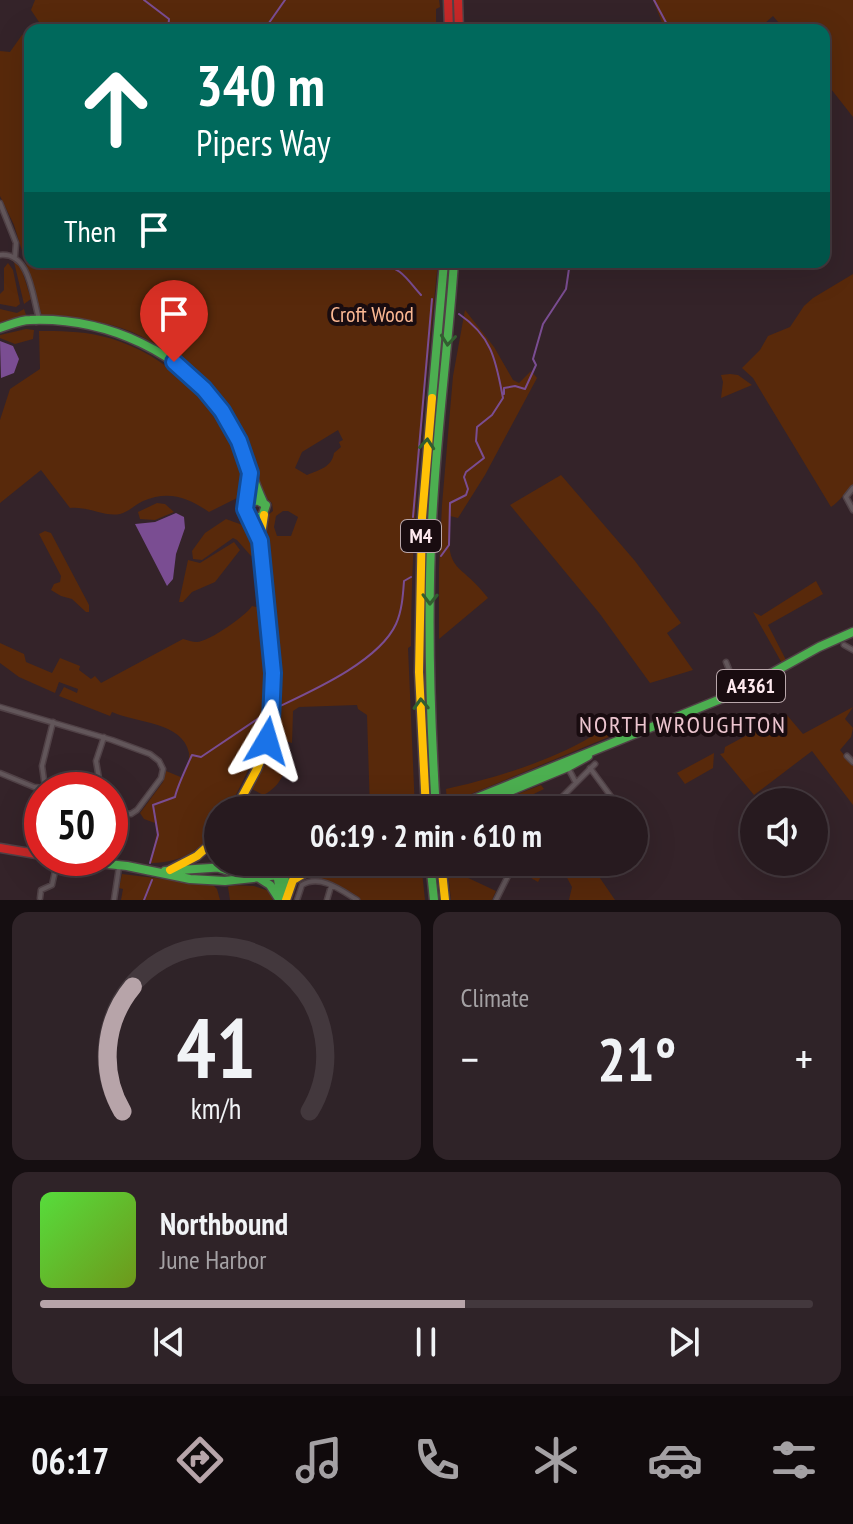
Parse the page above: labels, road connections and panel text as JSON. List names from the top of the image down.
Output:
{
  "streets": {
    "main road": ["M4", "A4361"]
  },
  "districts": ["NORTH WROUGHTON"],
  "parks": ["Croft Wood"],
  "page": {
    "turn": ["340 m", "Pipers Way"],
    "then": "Then",
    "limit": "50",
    "trip": "06:19 · 2 min · 610 m",
    "tile": "Climate",
    "heat": ["−", "21°", "+"],
    "song": ["Northbound", "June Harbor"],
    "tabs": "06:17",
    "gauge": ["41", "km/h"]
  }
}
